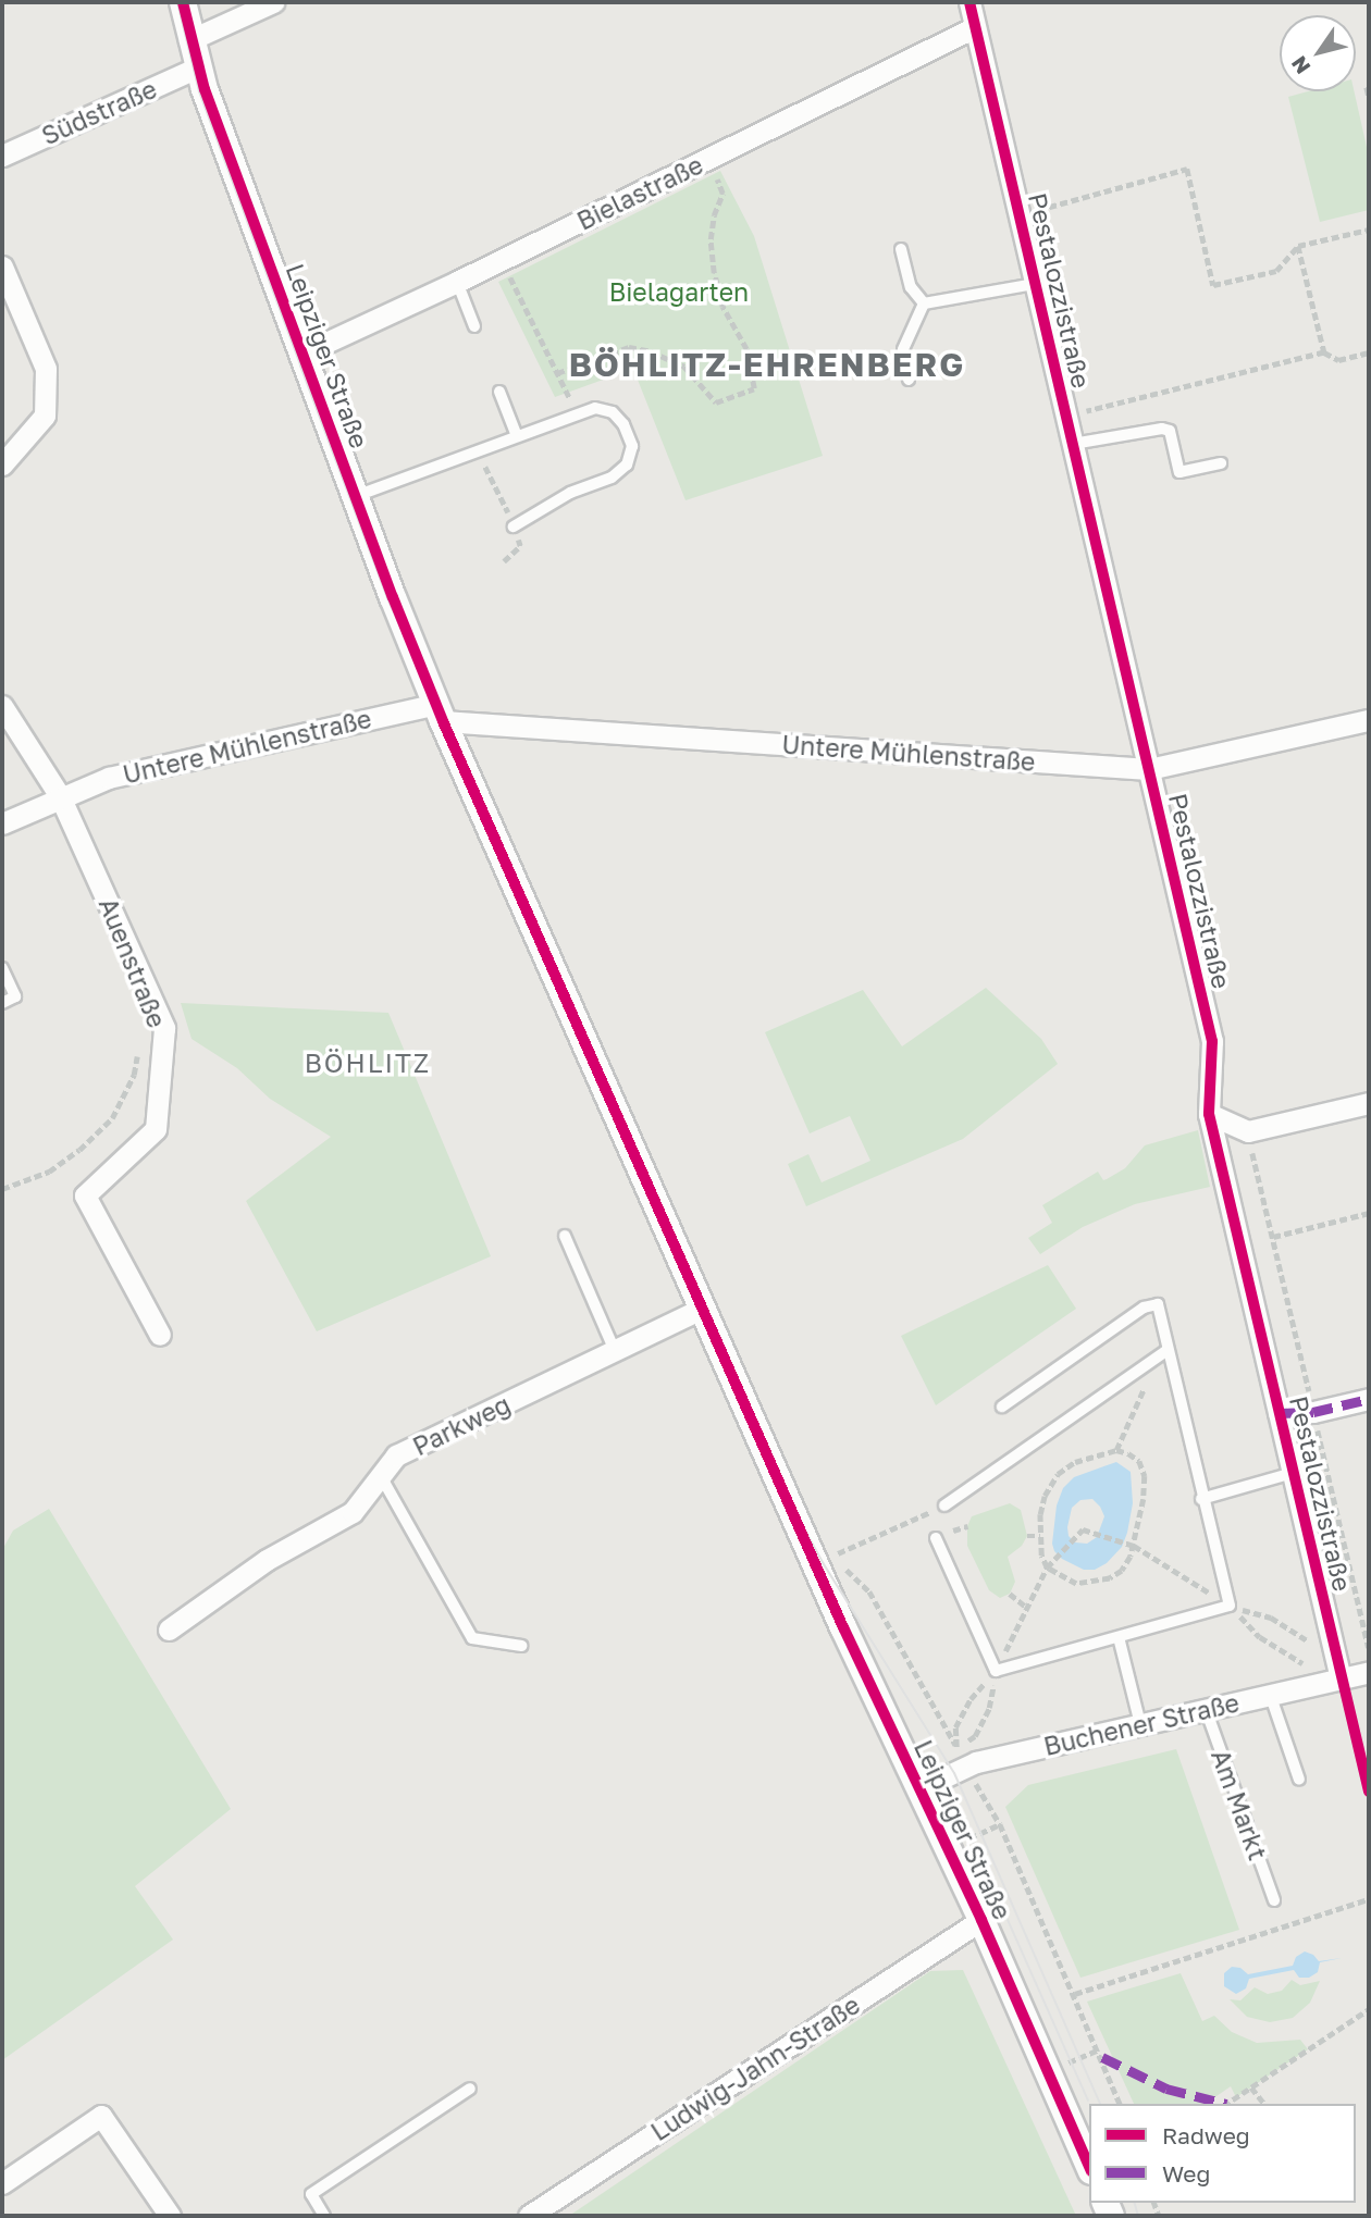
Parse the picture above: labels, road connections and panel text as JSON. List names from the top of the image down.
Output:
{
  "streets": {
    "street": [
      "Südstraße",
      "Bielastraße",
      "Pestalozzistraße",
      "Leipziger Straße",
      "Untere Mühlenstraße",
      "Auenstraße",
      "Parkweg",
      "Buchener Straße",
      "Ludwig-Jahn-Straße"
    ],
    "lane": ["Am Markt"]
  },
  "crossings": [
    ["Südstraße", "Leipziger Straße"],
    ["Bielastraße", "Pestalozzistraße"],
    ["Bielastraße", "Leipziger Straße"],
    ["Pestalozzistraße", "Untere Mühlenstraße"],
    ["Pestalozzistraße", "Buchener Straße"],
    ["Leipziger Straße", "Untere Mühlenstraße"],
    ["Leipziger Straße", "Parkweg"],
    ["Leipziger Straße", "Buchener Straße"],
    ["Leipziger Straße", "Ludwig-Jahn-Straße"],
    ["Untere Mühlenstraße", "Auenstraße"],
    ["Buchener Straße", "Am Markt"]
  ],
  "districts": ["BÖHLITZ-EHRENBERG", "BÖHLITZ"],
  "parks": ["Bielagarten"],
  "legend": ["Radweg", "Weg"],
  "north": "bottom left"
}
